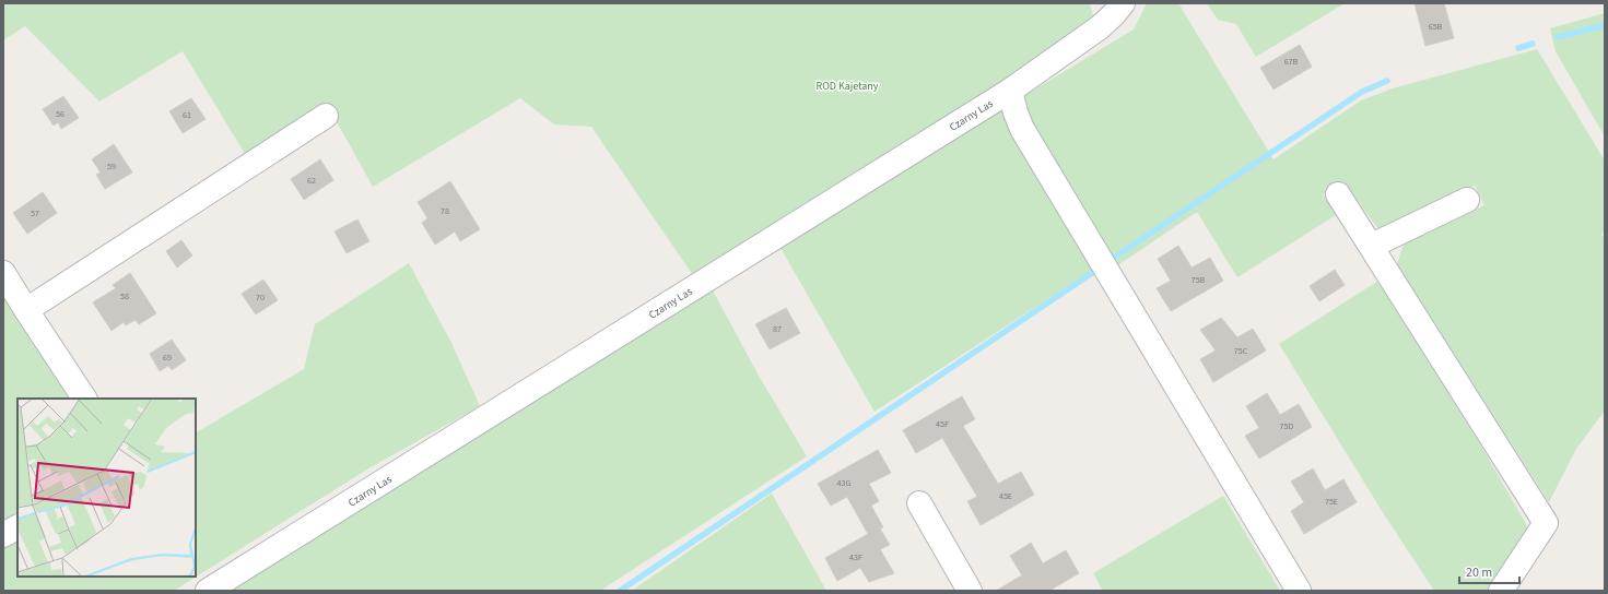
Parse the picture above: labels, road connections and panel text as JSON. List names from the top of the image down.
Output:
{
  "streets": {
    "street": ["Czarny Las"]
  },
  "parks": ["ROD Kajetany"],
  "house_numbers": [
    "65B",
    "67B",
    "56",
    "61",
    "59",
    "62",
    "78",
    "57",
    "75B",
    "58",
    "70",
    "87",
    "75C",
    "69",
    "45F",
    "75D",
    "43G",
    "45E",
    "75E",
    "43F"
  ],
  "scale_bar": "20 m"
}
